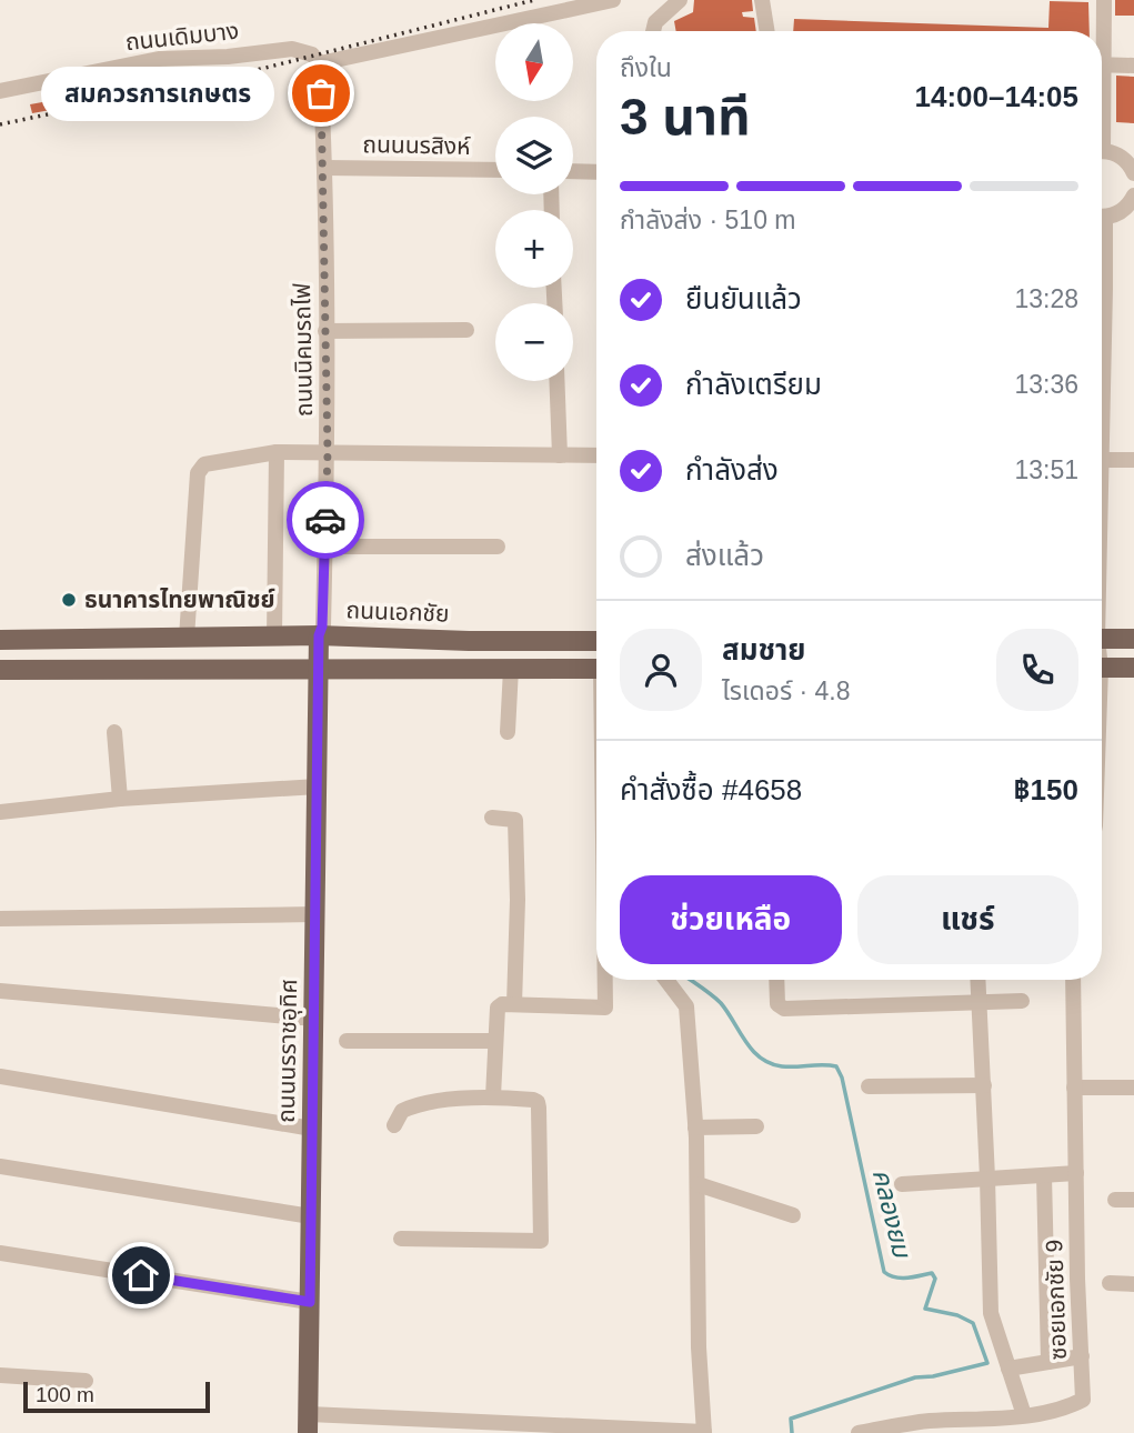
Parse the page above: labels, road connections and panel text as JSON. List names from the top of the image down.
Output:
{
  "streets": {
    "main road": ["ถนนเอกชัย", "ถนนนรราชอุทิศ"],
    "street": [
      "ถนนเดิมบาง",
      "ถนนนรสิงห์",
      "ถนนนิคมรถไฟ",
      "ซอยเอกชัย 9"
    ]
  },
  "crossings": [
    ["ถนนเดิมบาง", "ถนนนิคมรถไฟ"],
    ["ถนนนรสิงห์", "ถนนนิคมรถไฟ"],
    ["ถนนนิคมรถไฟ", "ถนนเอกชัย"],
    ["ถนนนิคมรถไฟ", "ถนนนรราชอุทิศ"],
    ["ถนนเอกชัย", "ถนนนรราชอุทิศ"]
  ],
  "water": ["คลองยม"],
  "places": ["สมควรการเกษตร", "ธนาคารไทยพาณิชย์"],
  "scale_bar": "100 m",
  "north": "bottom",
  "page": {
    "map_buttons": ["+", "−"],
    "heading": ["3 นาที", "ถึงใน", "14:00–14:05"],
    "panel": [
      "สมชาย",
      "ไรเดอร์ · 4.8",
      "คำสั่งซื้อ #4658",
      "฿150"
    ],
    "bubble": "สมควรการเกษตร",
    "bar": "กำลังส่ง · 510 m",
    "list": [
      ["ยืนยันแล้ว", "13:28"],
      ["กำลังเตรียม", "13:36"],
      ["กำลังส่ง", "13:51"],
      "ส่งแล้ว"
    ],
    "buttons": ["ช่วยเหลือ", "แชร์"],
    "scale": "100 m"
  }
}
